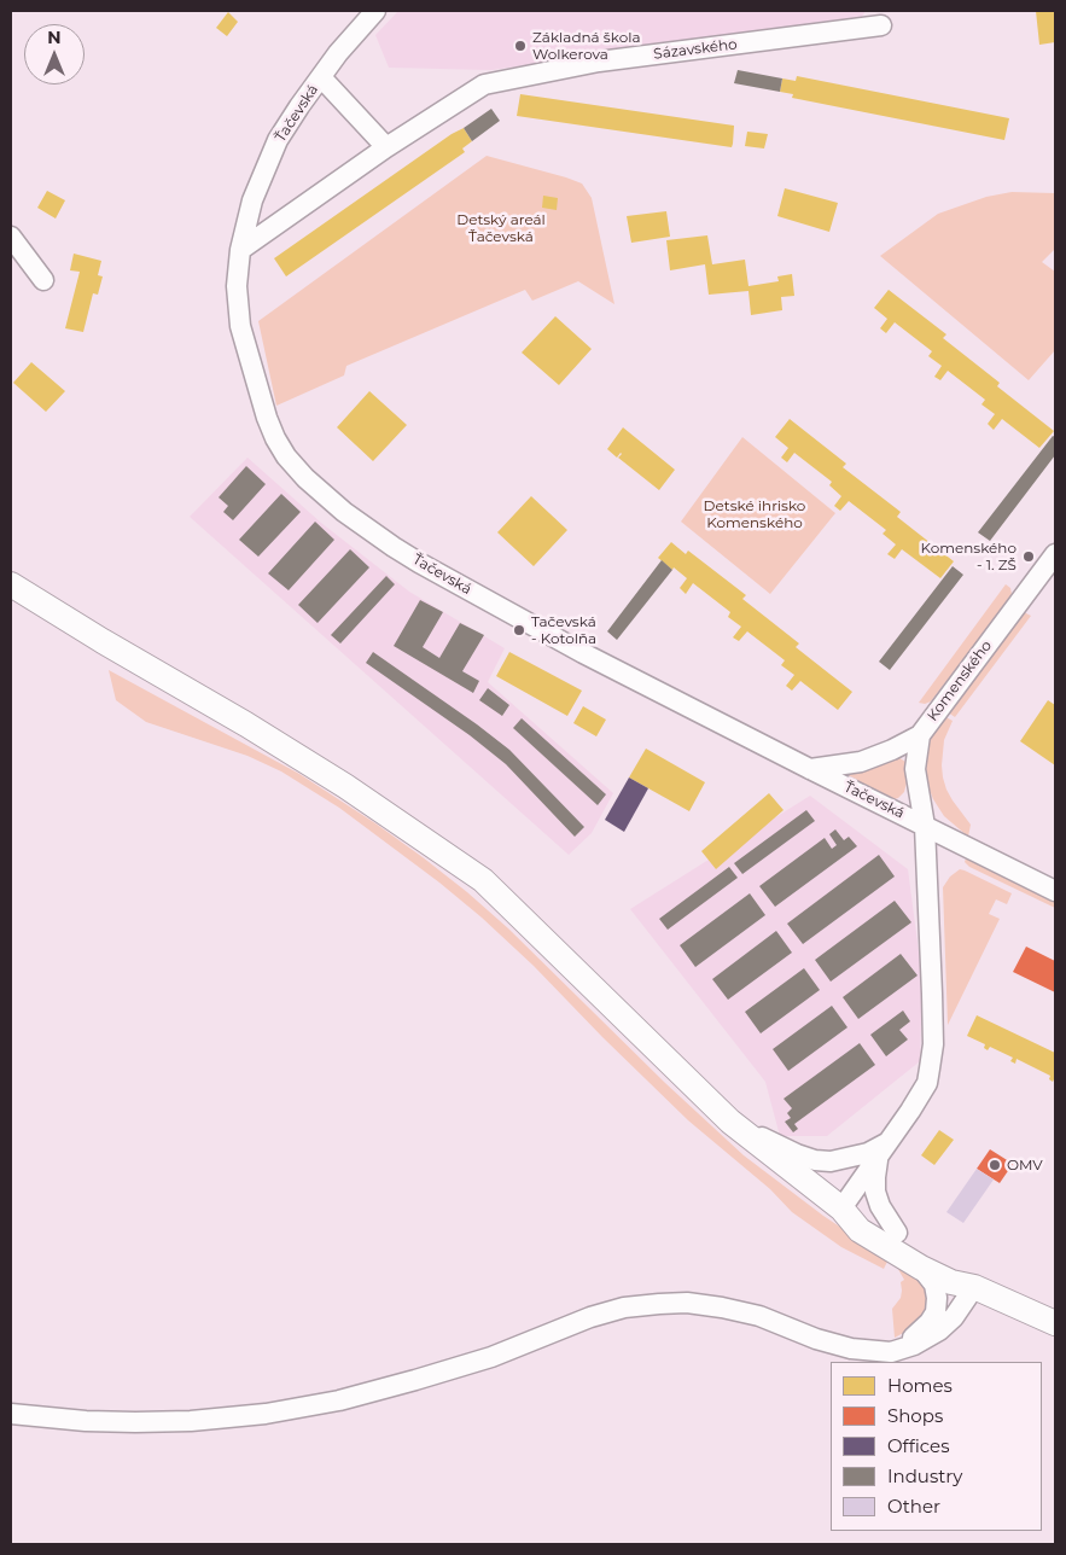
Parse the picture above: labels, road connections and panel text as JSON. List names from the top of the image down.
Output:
{
  "streets": {
    "street": ["Sázavského", "Ťačevská", "Komenského"]
  },
  "crossings": [
    ["Sázavského", "Ťačevská"],
    ["Ťačevská", "Komenského"]
  ],
  "parks": ["Detský areál Ťačevská", "Detské ihrisko Komenského"],
  "places": [
    "Základná škola Wolkerova",
    "Komenského - 1. ZŠ",
    "Tačevská - Kotolňa",
    "OMV"
  ],
  "legend": [
    "Homes",
    "Shops",
    "Offices",
    "Industry",
    "Other"
  ],
  "north": "top"
}
